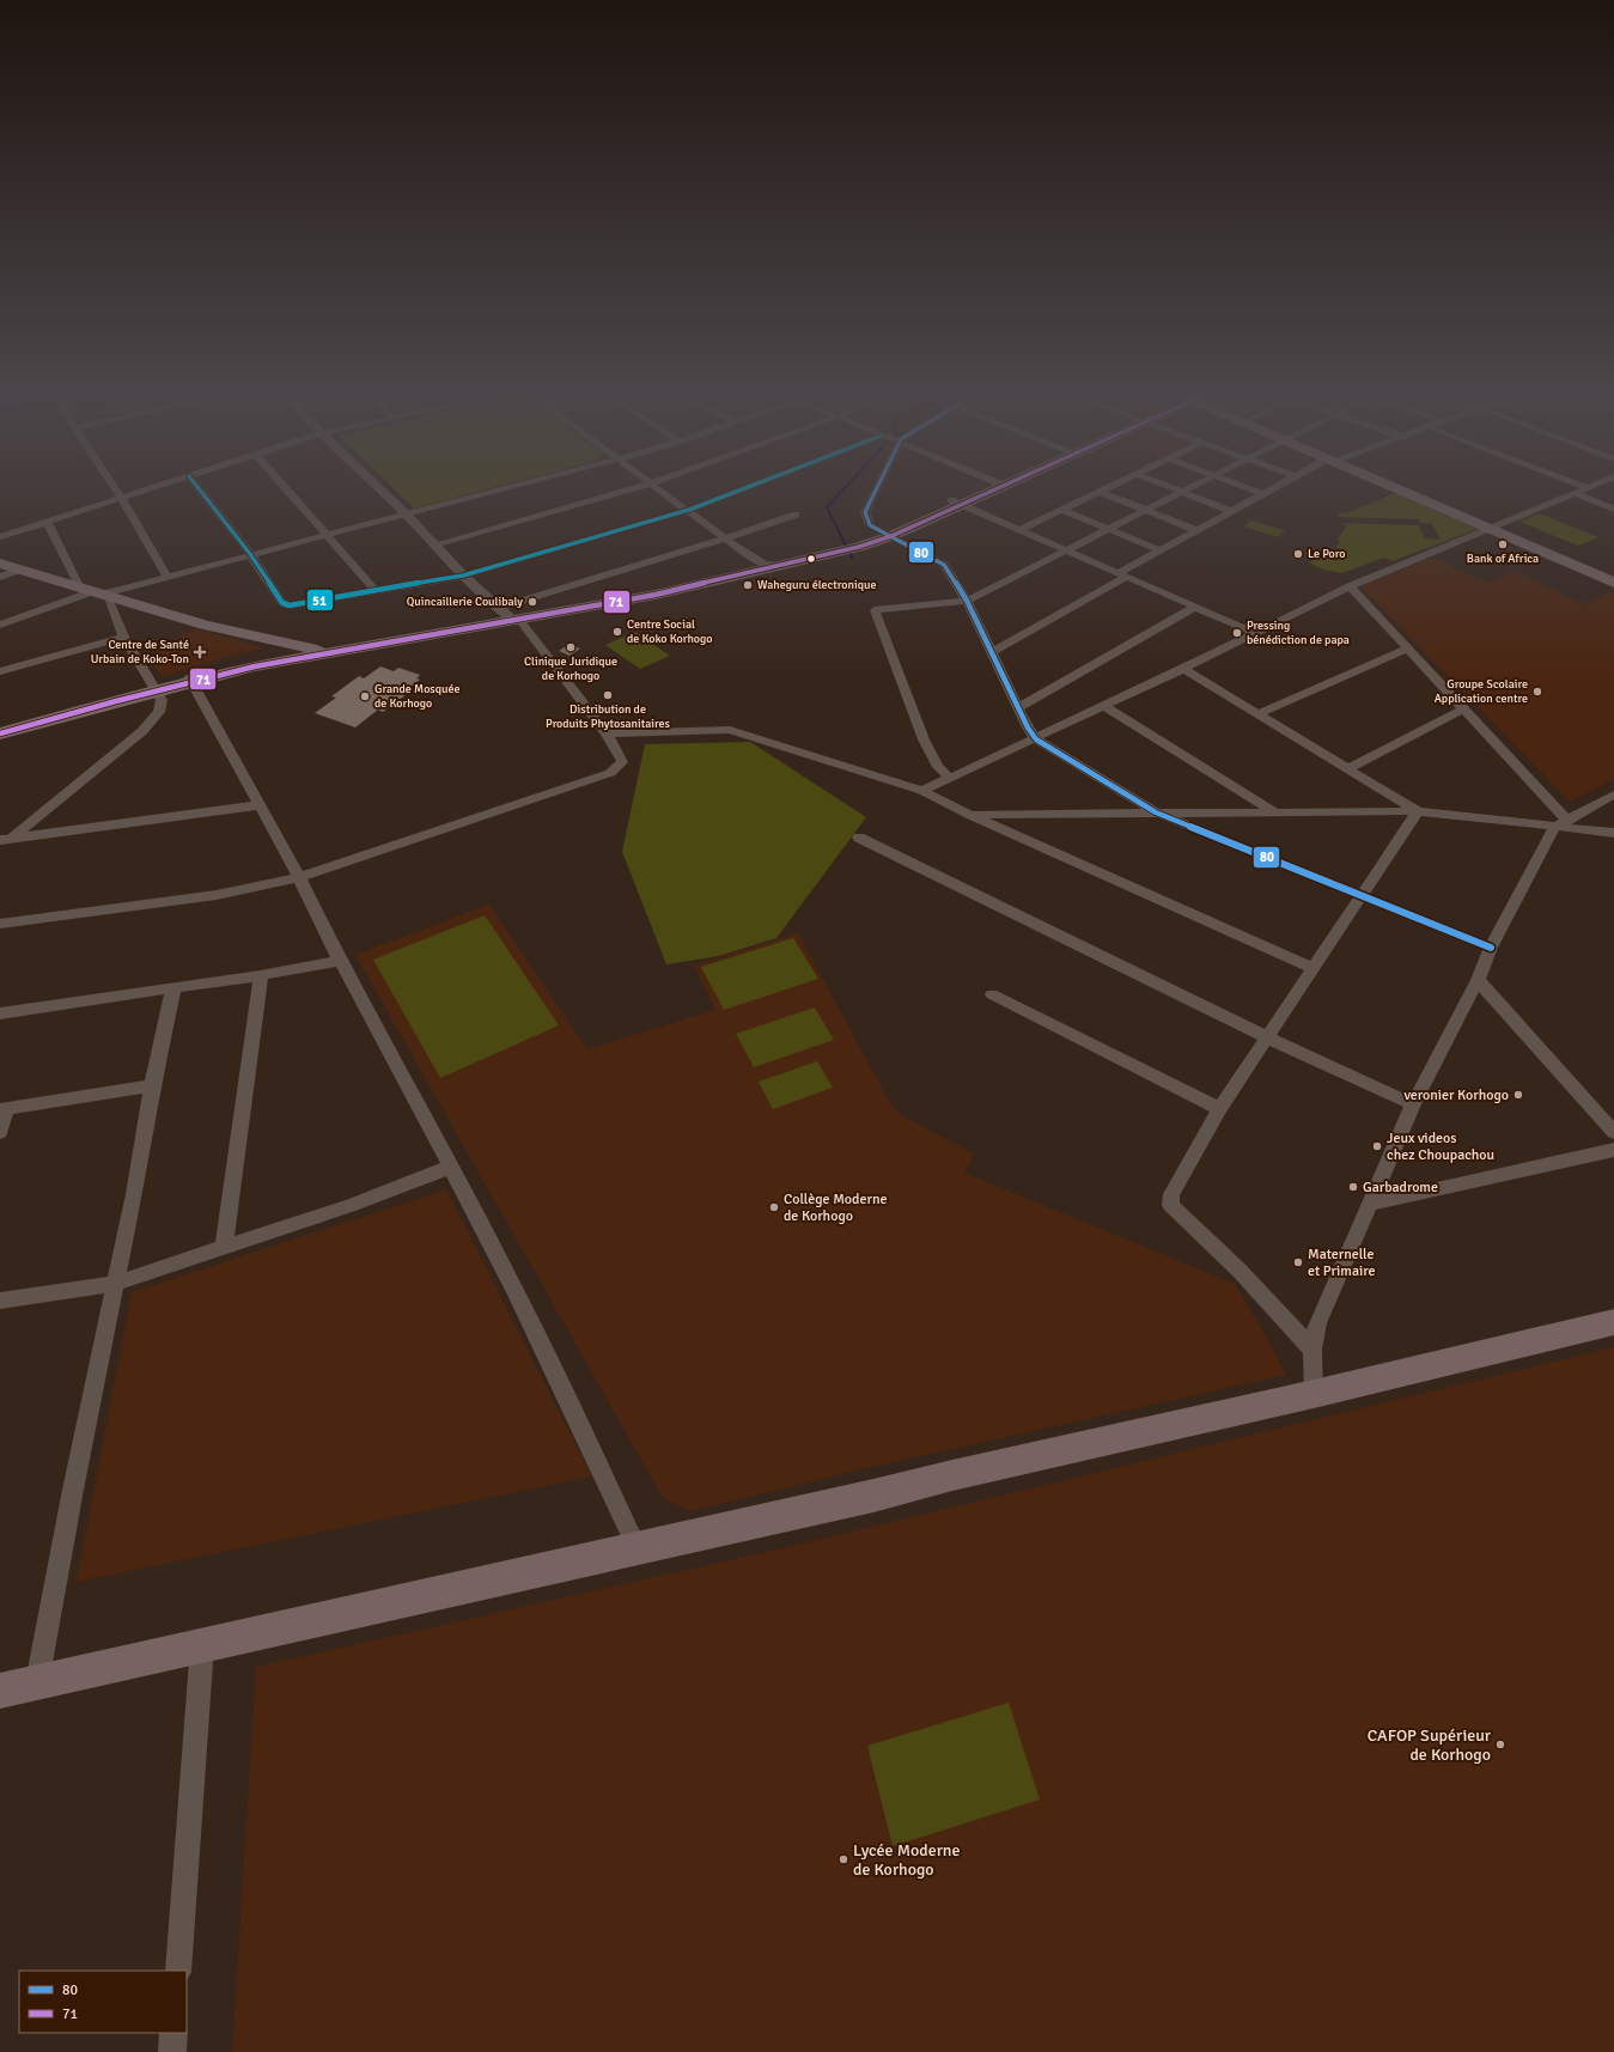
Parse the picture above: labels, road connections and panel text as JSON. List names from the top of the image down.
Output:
{
  "places": {
    "other": [
      "Bank of Africa",
      "Le Poro",
      "Waheguru électronique",
      "Quincaillerie Coulibaly",
      "Centre Social de Koko Korhogo",
      "Pressing bénédiction de papa",
      "Clinique Juridique de Korhogo",
      "Groupe Scolaire Application centre",
      "Distribution de Produits Phytosanitaires",
      "Grande Mosquée de Korhogo",
      "veronier Korhogo",
      "Jeux videos chez Choupachou",
      "Garbadrome",
      "Collège Moderne de Korhogo",
      "Maternelle et Primaire",
      "CAFOP Supérieur de Korhogo",
      "Lycée Moderne de Korhogo"
    ],
    "health": ["Centre de Santé Urbain de Koko-Ton"]
  },
  "lines": ["transit line 80", "transit line 71", "transit line 51"],
  "legend": ["80", "71"]
}
